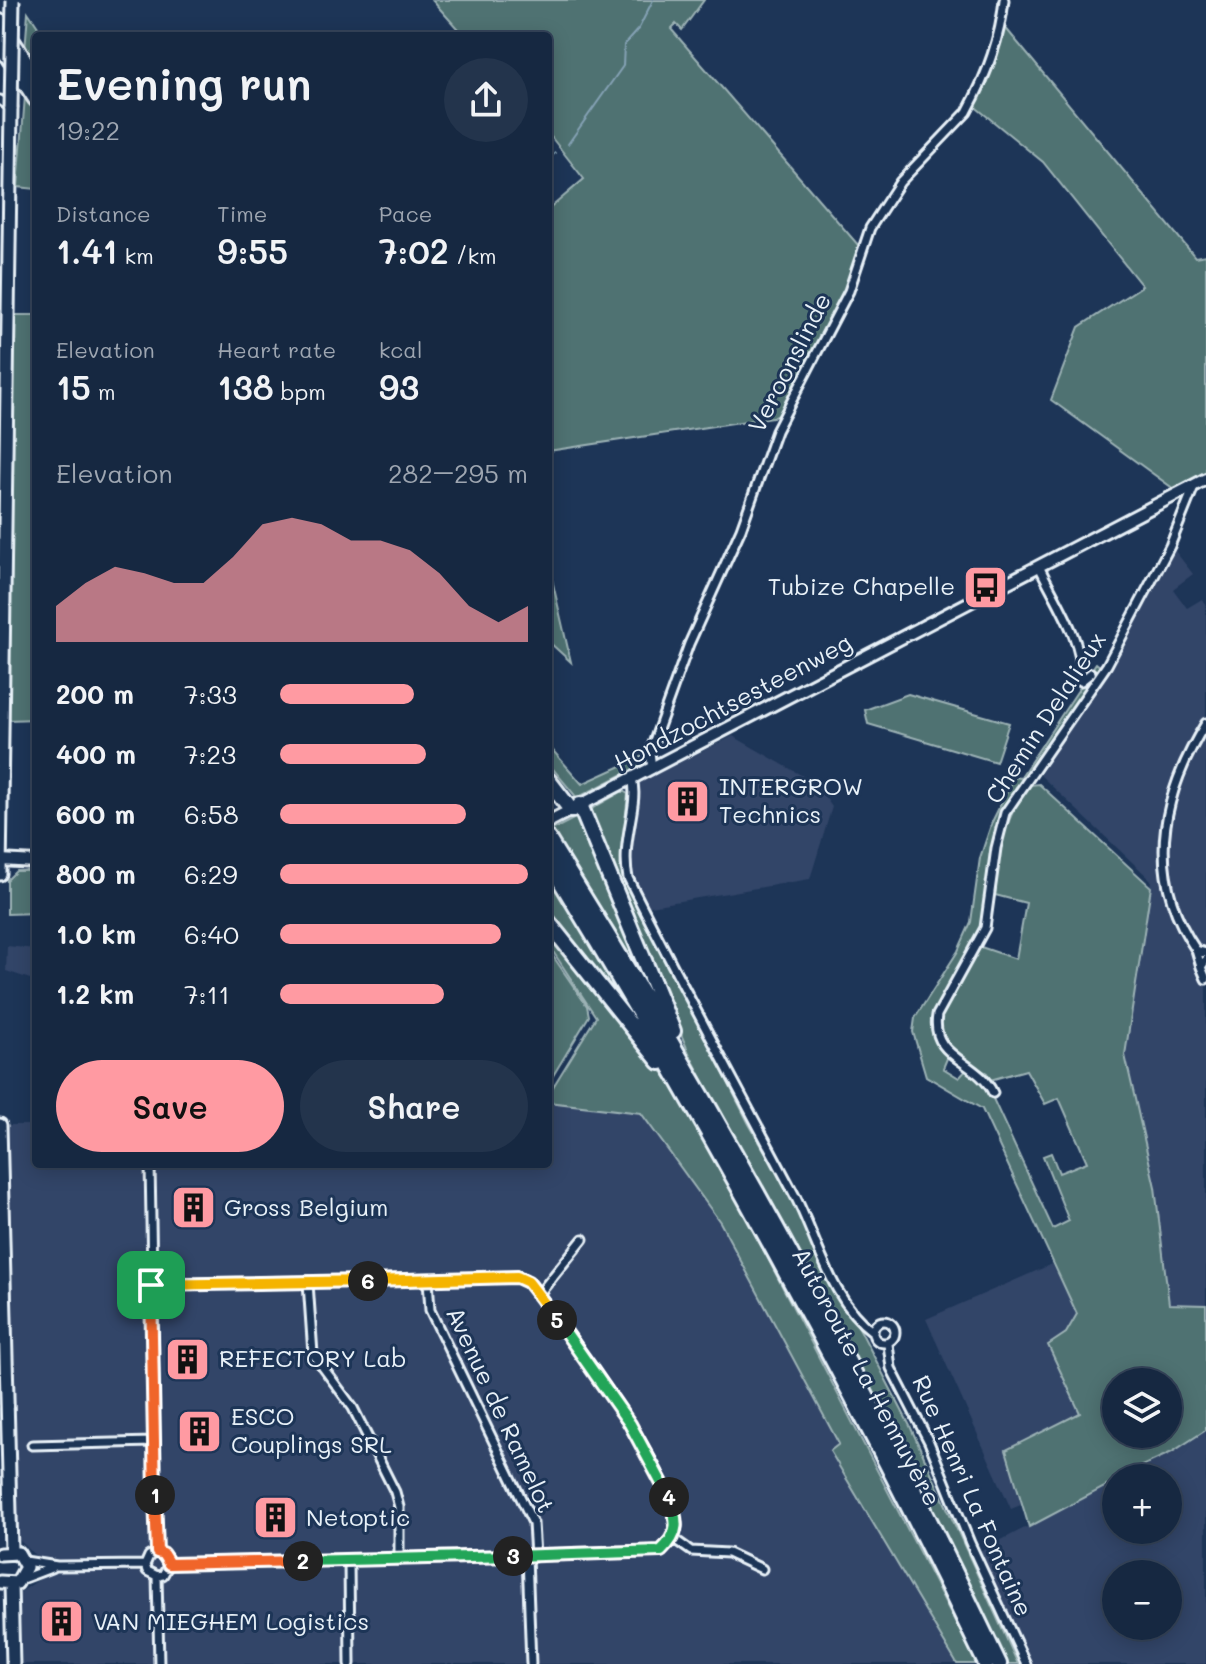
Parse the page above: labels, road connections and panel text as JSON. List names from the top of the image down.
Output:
{
  "streets": {
    "highway": ["Autoroute La Hennuyère"],
    "main road": ["Hondzochtsesteenweg"],
    "street": [
      "Veroonslinde",
      "Chemin Delalieux",
      "Avenue de Ramelot",
      "Rue Henri La Fontaine"
    ]
  },
  "crossings": [
    ["Veroonslinde", "Hondzochtsesteenweg"],
    ["Hondzochtsesteenweg", "Chemin Delalieux"]
  ],
  "places": {
    "bus stop": ["Tubize Chapelle"],
    "building": [
      "INTERGROW Technics",
      "Gross Belgium",
      "REFECTORY Lab",
      "ESCO Couplings SRL",
      "Netoptic",
      "VAN MIEGHEM Logistics"
    ]
  },
  "page": {
    "heading": ["Evening run", "19:22"],
    "stats": [
      ["Distance", "1.41 km"],
      ["Time", "9:55"],
      ["Pace", "7:02 /km"],
      ["Elevation", "15 m"],
      ["Heart rate", "138 bpm"],
      ["kcal", "93"]
    ],
    "chart": ["Elevation", "282–295 m"],
    "list": [
      {
        "name": "200 m",
        "note": "7:33"
      },
      {
        "name": "400 m",
        "note": "7:23"
      },
      {
        "name": "600 m",
        "note": "6:58"
      },
      {
        "name": "800 m",
        "note": "6:29"
      },
      {
        "name": "1.0 km",
        "note": "6:40"
      },
      {
        "name": "1.2 km",
        "note": "7:11"
      }
    ],
    "buttons": ["Save", "Share"],
    "pins": [
      "6",
      "5",
      "1",
      "4",
      "3",
      "2"
    ],
    "map_buttons": ["+", "−"]
  }
}
